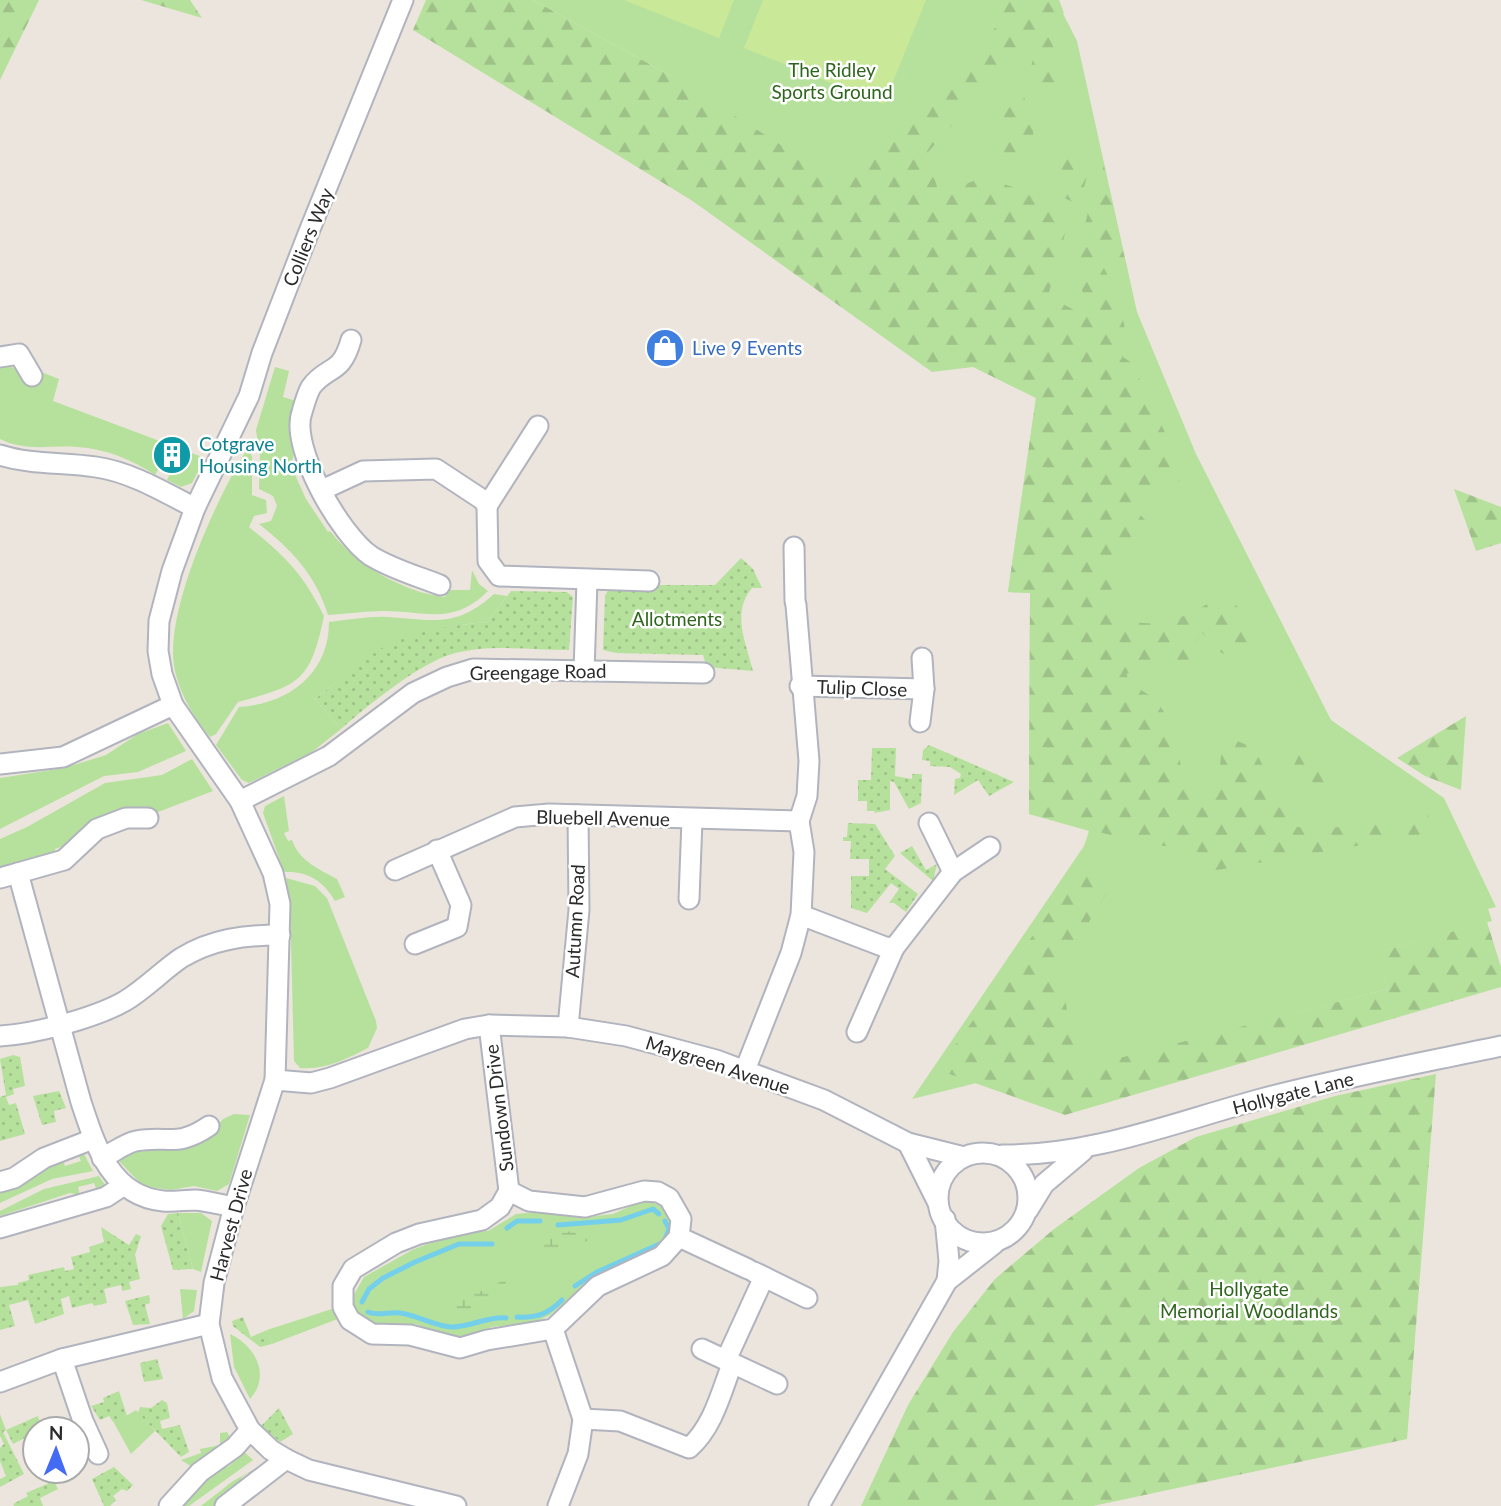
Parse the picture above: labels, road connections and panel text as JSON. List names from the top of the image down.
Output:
{
  "streets": {
    "street": [
      "Colliers Way",
      "Greengage Road",
      "Tulip Close",
      "Bluebell Avenue",
      "Autumn Road",
      "Maygreen Avenue",
      "Hollygate Lane",
      "Sundown Drive",
      "Harvest Drive"
    ]
  },
  "crossings": [
    ["Colliers Way", "Harvest Drive"],
    ["Greengage Road", "Harvest Drive"],
    ["Bluebell Avenue", "Autumn Road"],
    ["Autumn Road", "Maygreen Avenue"],
    ["Maygreen Avenue", "Hollygate Lane"],
    ["Maygreen Avenue", "Sundown Drive"],
    ["Maygreen Avenue", "Harvest Drive"]
  ],
  "parks": ["The Ridley Sports Ground", "Allotments", "Hollygate Memorial Woodlands"],
  "places": {
    "shop": ["Live 9 Events"],
    "building": ["Cotgrave Housing North"]
  },
  "north": "top"
}
